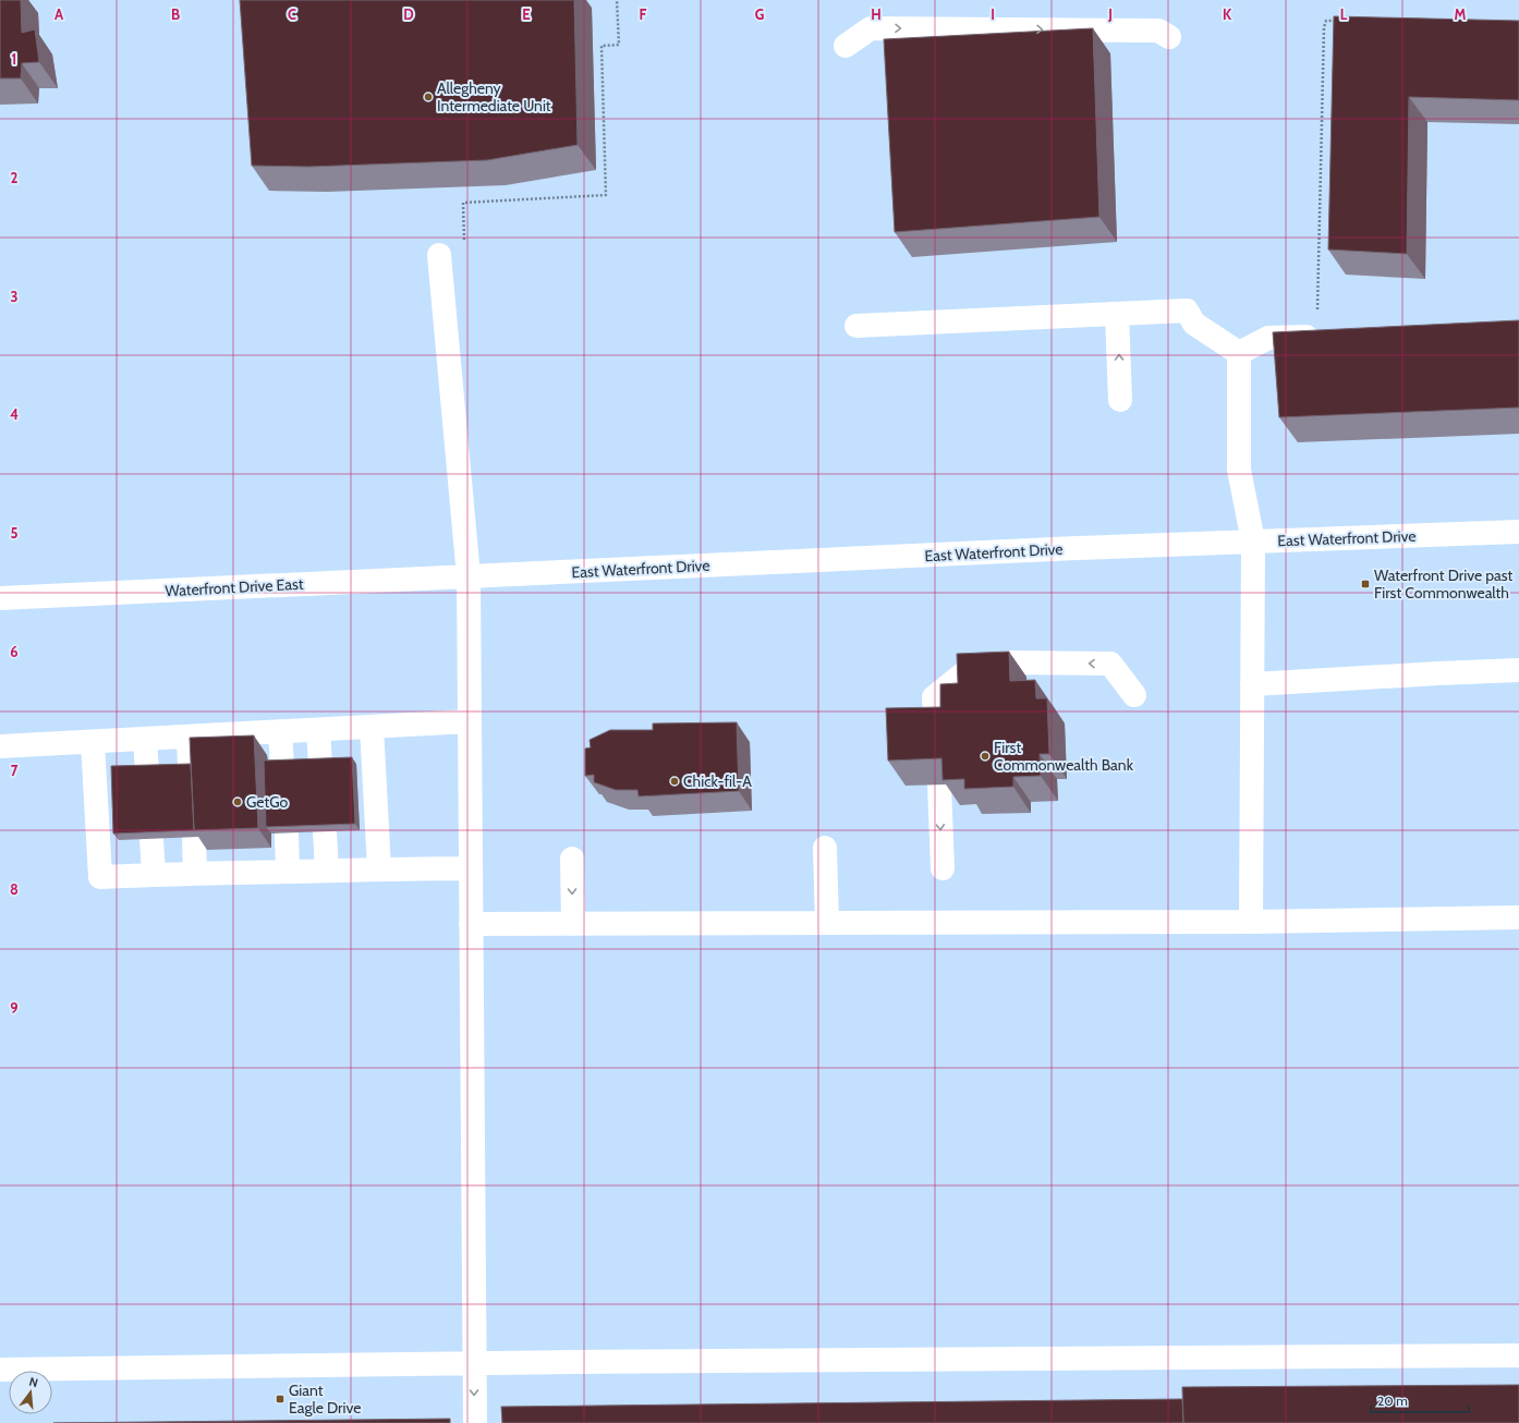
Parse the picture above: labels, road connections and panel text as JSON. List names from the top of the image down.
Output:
{
  "streets": {
    "street": ["East Waterfront Drive", "Waterfront Drive East"]
  },
  "crossings": [
    ["East Waterfront Drive", "Waterfront Drive East"]
  ],
  "places": {
    "other": [
      "Allegheny Intermediate Unit",
      "First Commonwealth Bank",
      "Chick-fil-A",
      "GetGo"
    ],
    "transit": ["Waterfront Drive past First Commonwealth", "Giant Eagle Drive"]
  },
  "scale_bar": "20 m",
  "north": "top",
  "grid": {
    "columns": [
      "A",
      "B",
      "C",
      "D",
      "E",
      "F",
      "G",
      "H",
      "I",
      "J",
      "K",
      "L",
      "M"
    ],
    "rows": [
      "1",
      "2",
      "3",
      "4",
      "5",
      "6",
      "7",
      "8",
      "9"
    ]
  }
}
